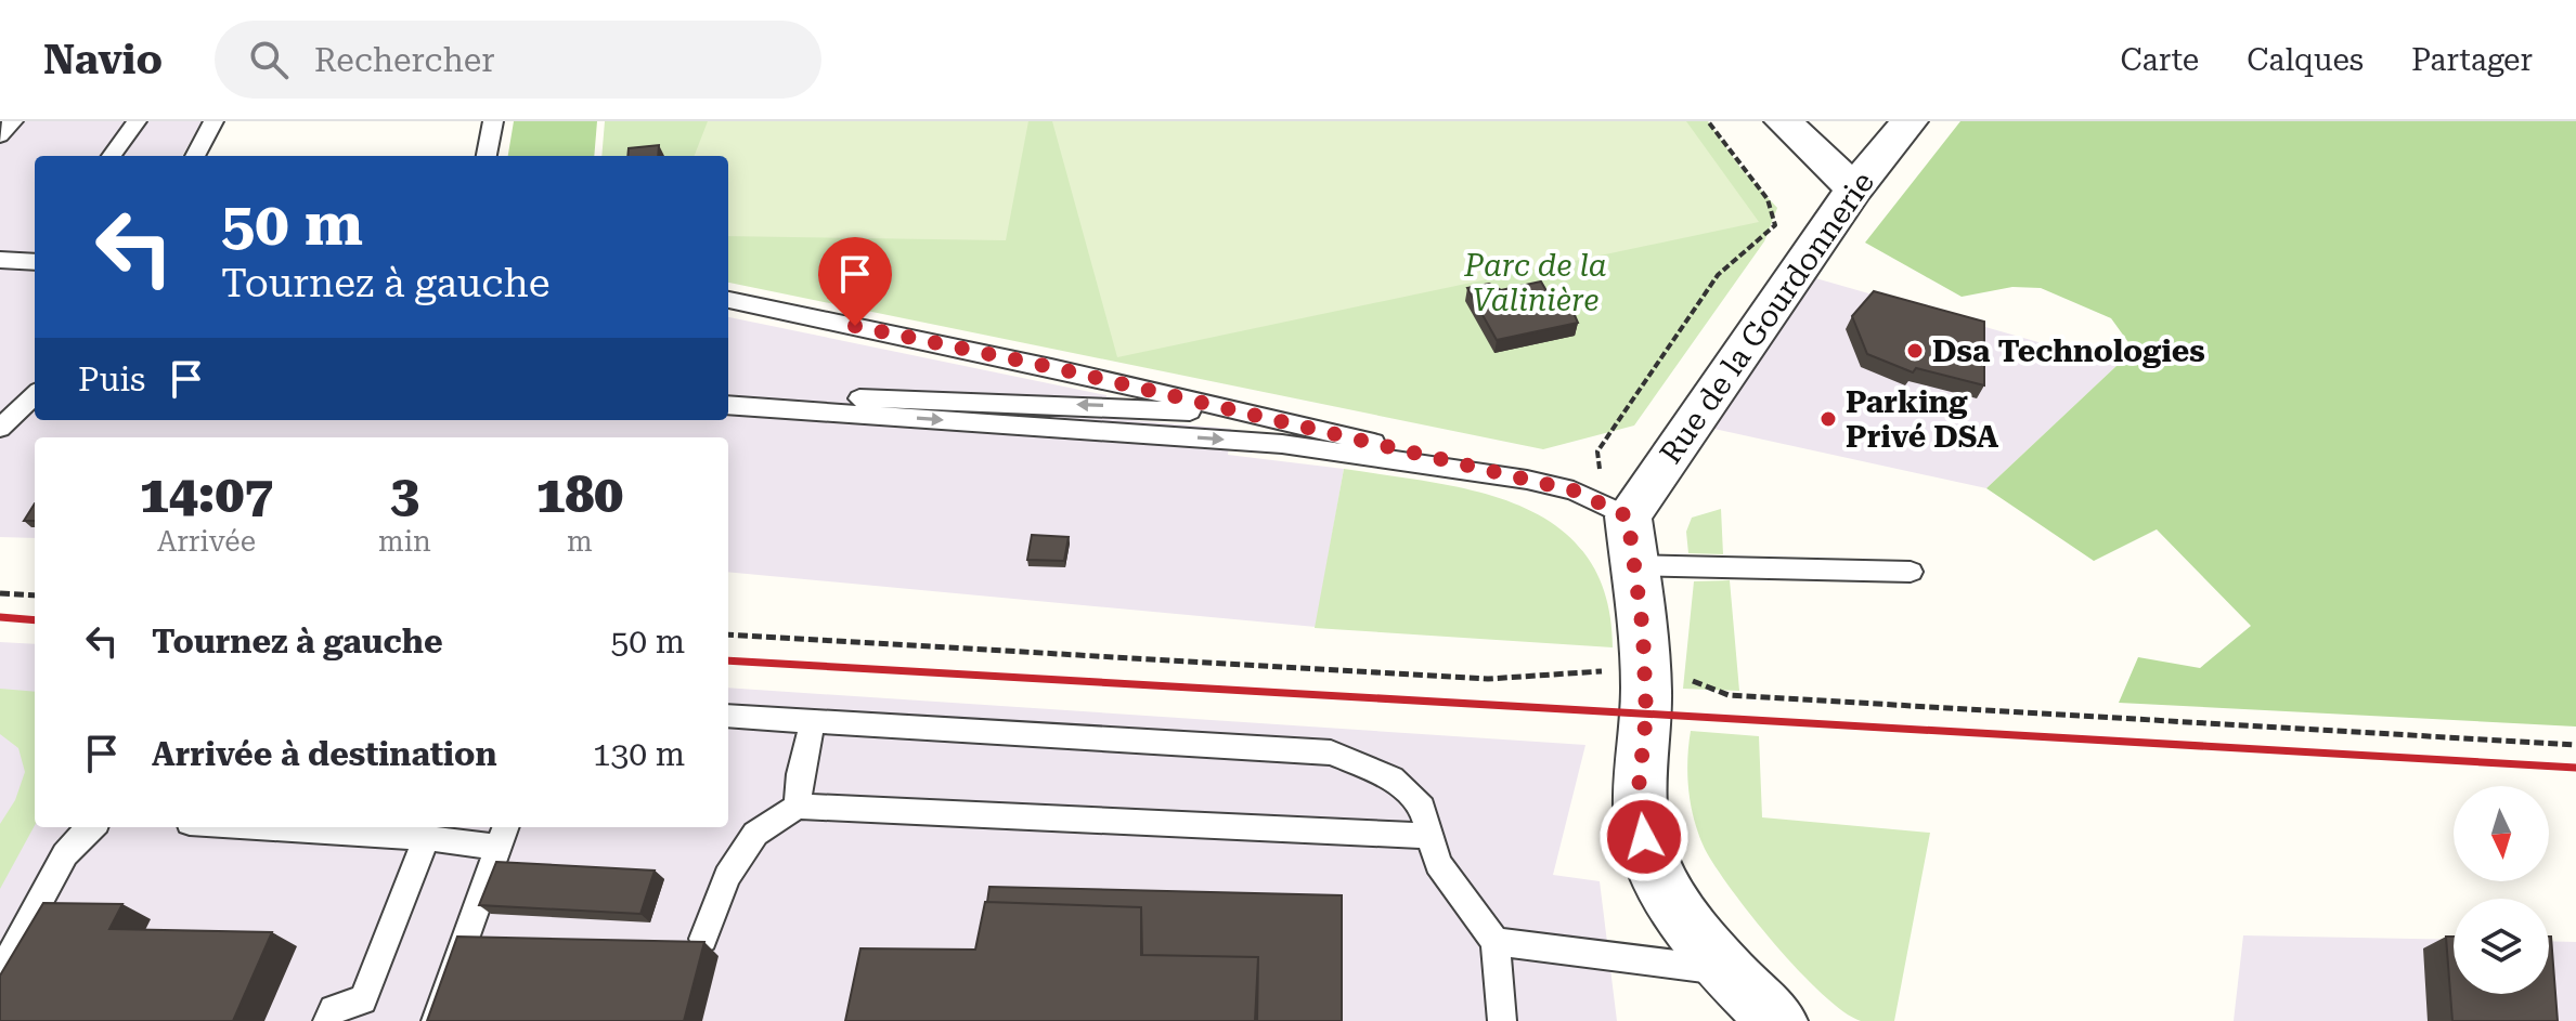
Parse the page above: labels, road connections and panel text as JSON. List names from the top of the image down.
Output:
{
  "streets": {
    "street": ["Rue de la Gourdonnerie"]
  },
  "parks": ["Parc de la Valinière"],
  "places": ["Dsa Technologies", "Parking Privé DSA"],
  "north": "bottom",
  "page": {
    "header": "Navio",
    "search": "Rechercher",
    "nav": ["Carte", "Calques", "Partager"],
    "turn": ["50 m", "Tournez à gauche"],
    "then": "Puis",
    "eta": [
      "14:07",
      "Arrivée",
      "3",
      "min",
      "180",
      "m"
    ],
    "list": [
      {
        "name": "Tournez à gauche",
        "value": "50 m"
      },
      {
        "name": "Arrivée à destination",
        "value": "130 m"
      }
    ]
  }
}
